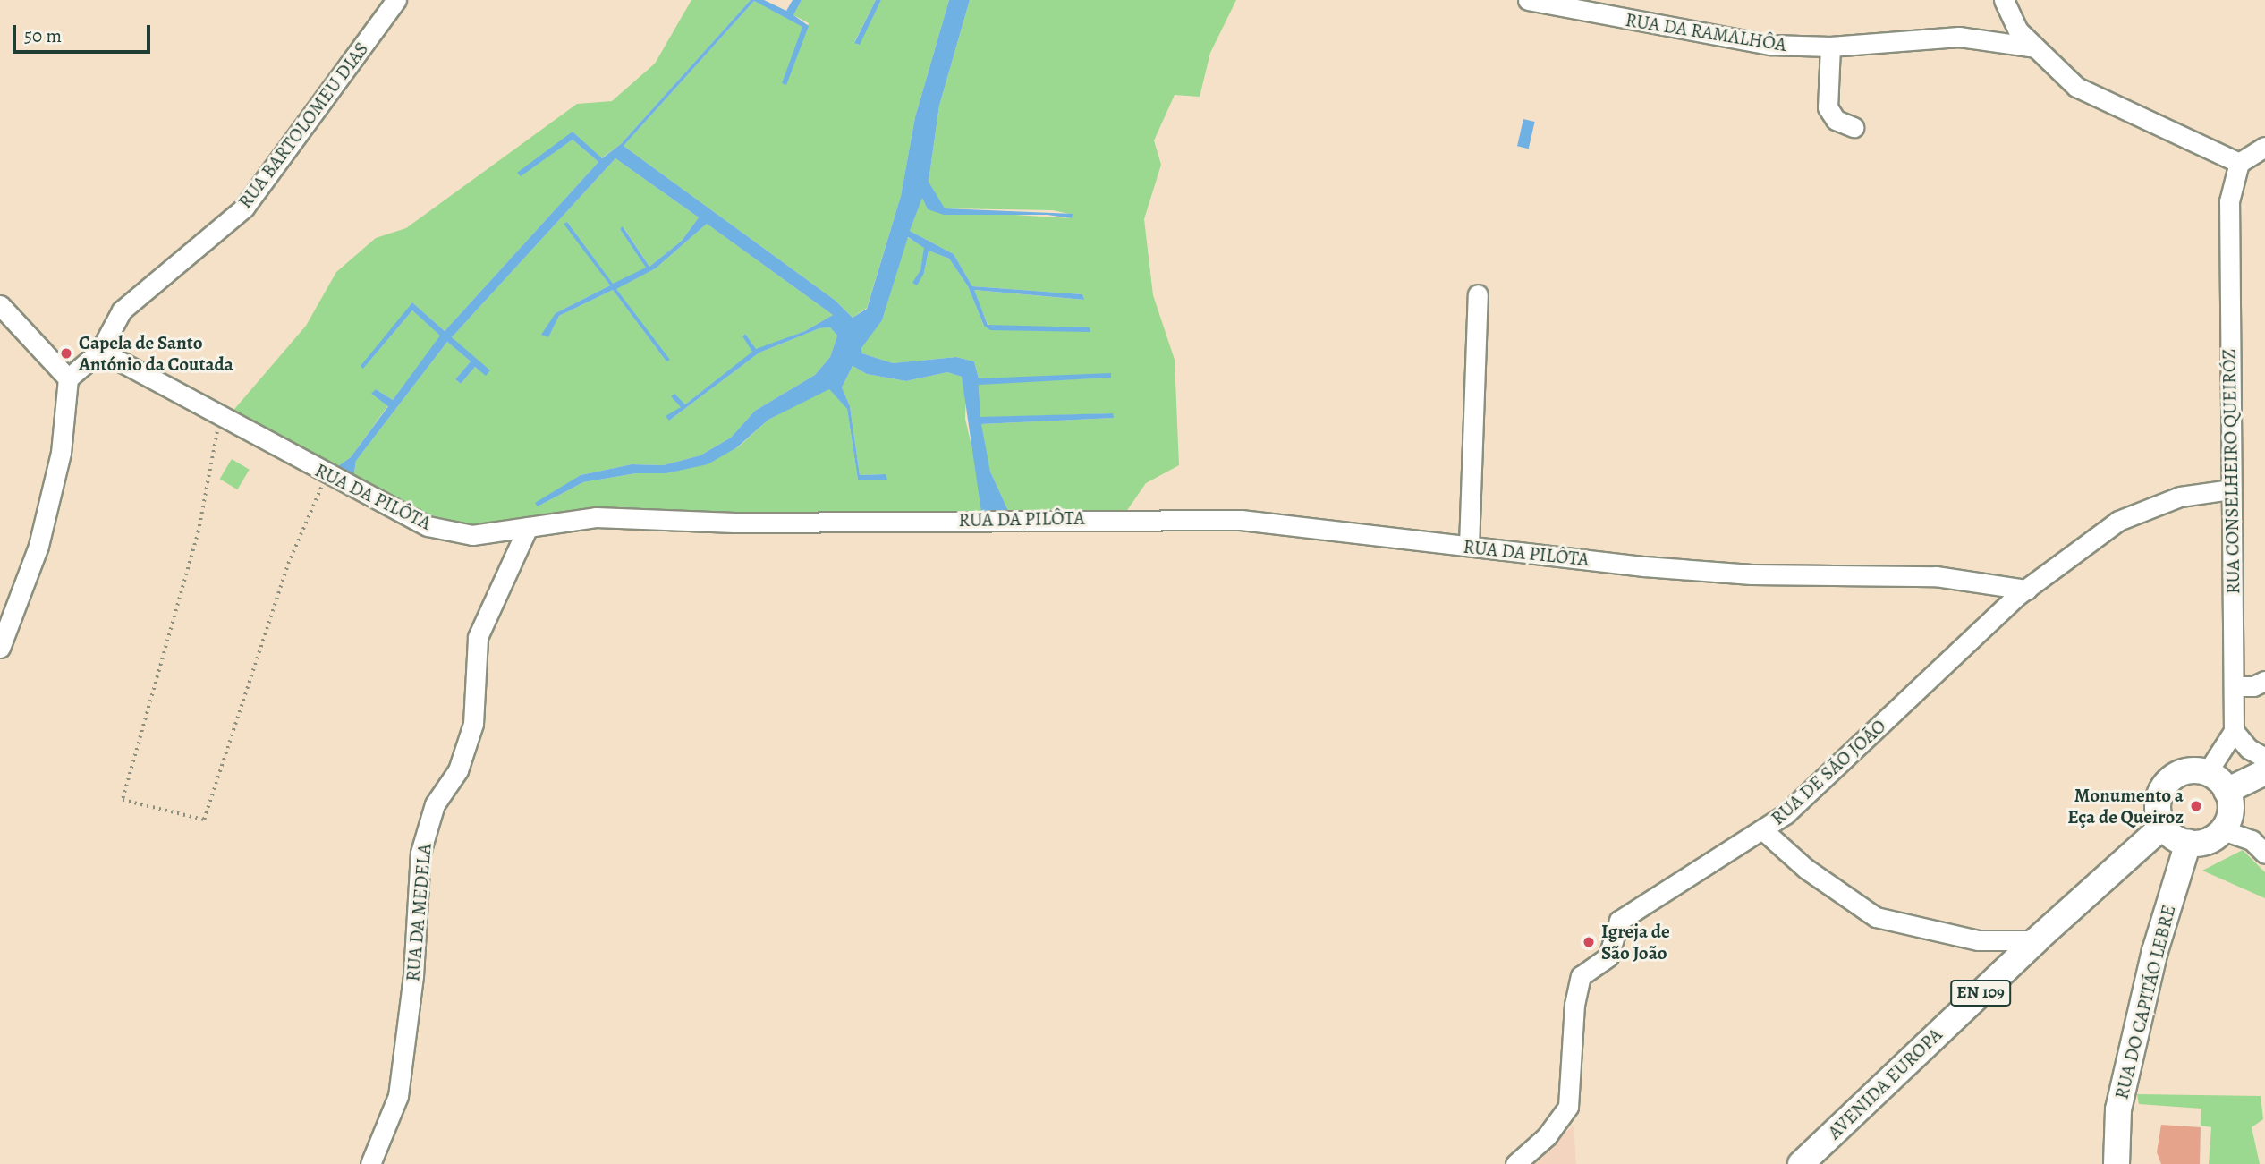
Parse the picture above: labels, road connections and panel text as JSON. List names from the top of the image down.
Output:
{
  "streets": {
    "main road": ["EN 109", "RUA DO CAPITÃO LEBRE", "AVENIDA EUROPA"],
    "street": [
      "RUA DA RAMALHÔA",
      "RUA BARTOLOMEU DIAS",
      "RUA CONSELHEIRO QUEIRÓZ",
      "RUA DA PILÔTA",
      "RUA DE SÃO JOÃO",
      "RUA DA MEDELA"
    ]
  },
  "crossings": [
    ["RUA BARTOLOMEU DIAS", "RUA DA PILÔTA"],
    ["RUA CONSELHEIRO QUEIRÓZ", "RUA DE SÃO JOÃO"],
    ["RUA DA PILÔTA", "RUA DE SÃO JOÃO"],
    ["RUA DA PILÔTA", "RUA DA MEDELA"],
    ["RUA DO CAPITÃO LEBRE", "AVENIDA EUROPA"]
  ],
  "places": ["Capela de Santo António da Coutada", "Monumento a Eça de Queiroz", "Igreja de São João"],
  "scale_bar": "50 m"
}
